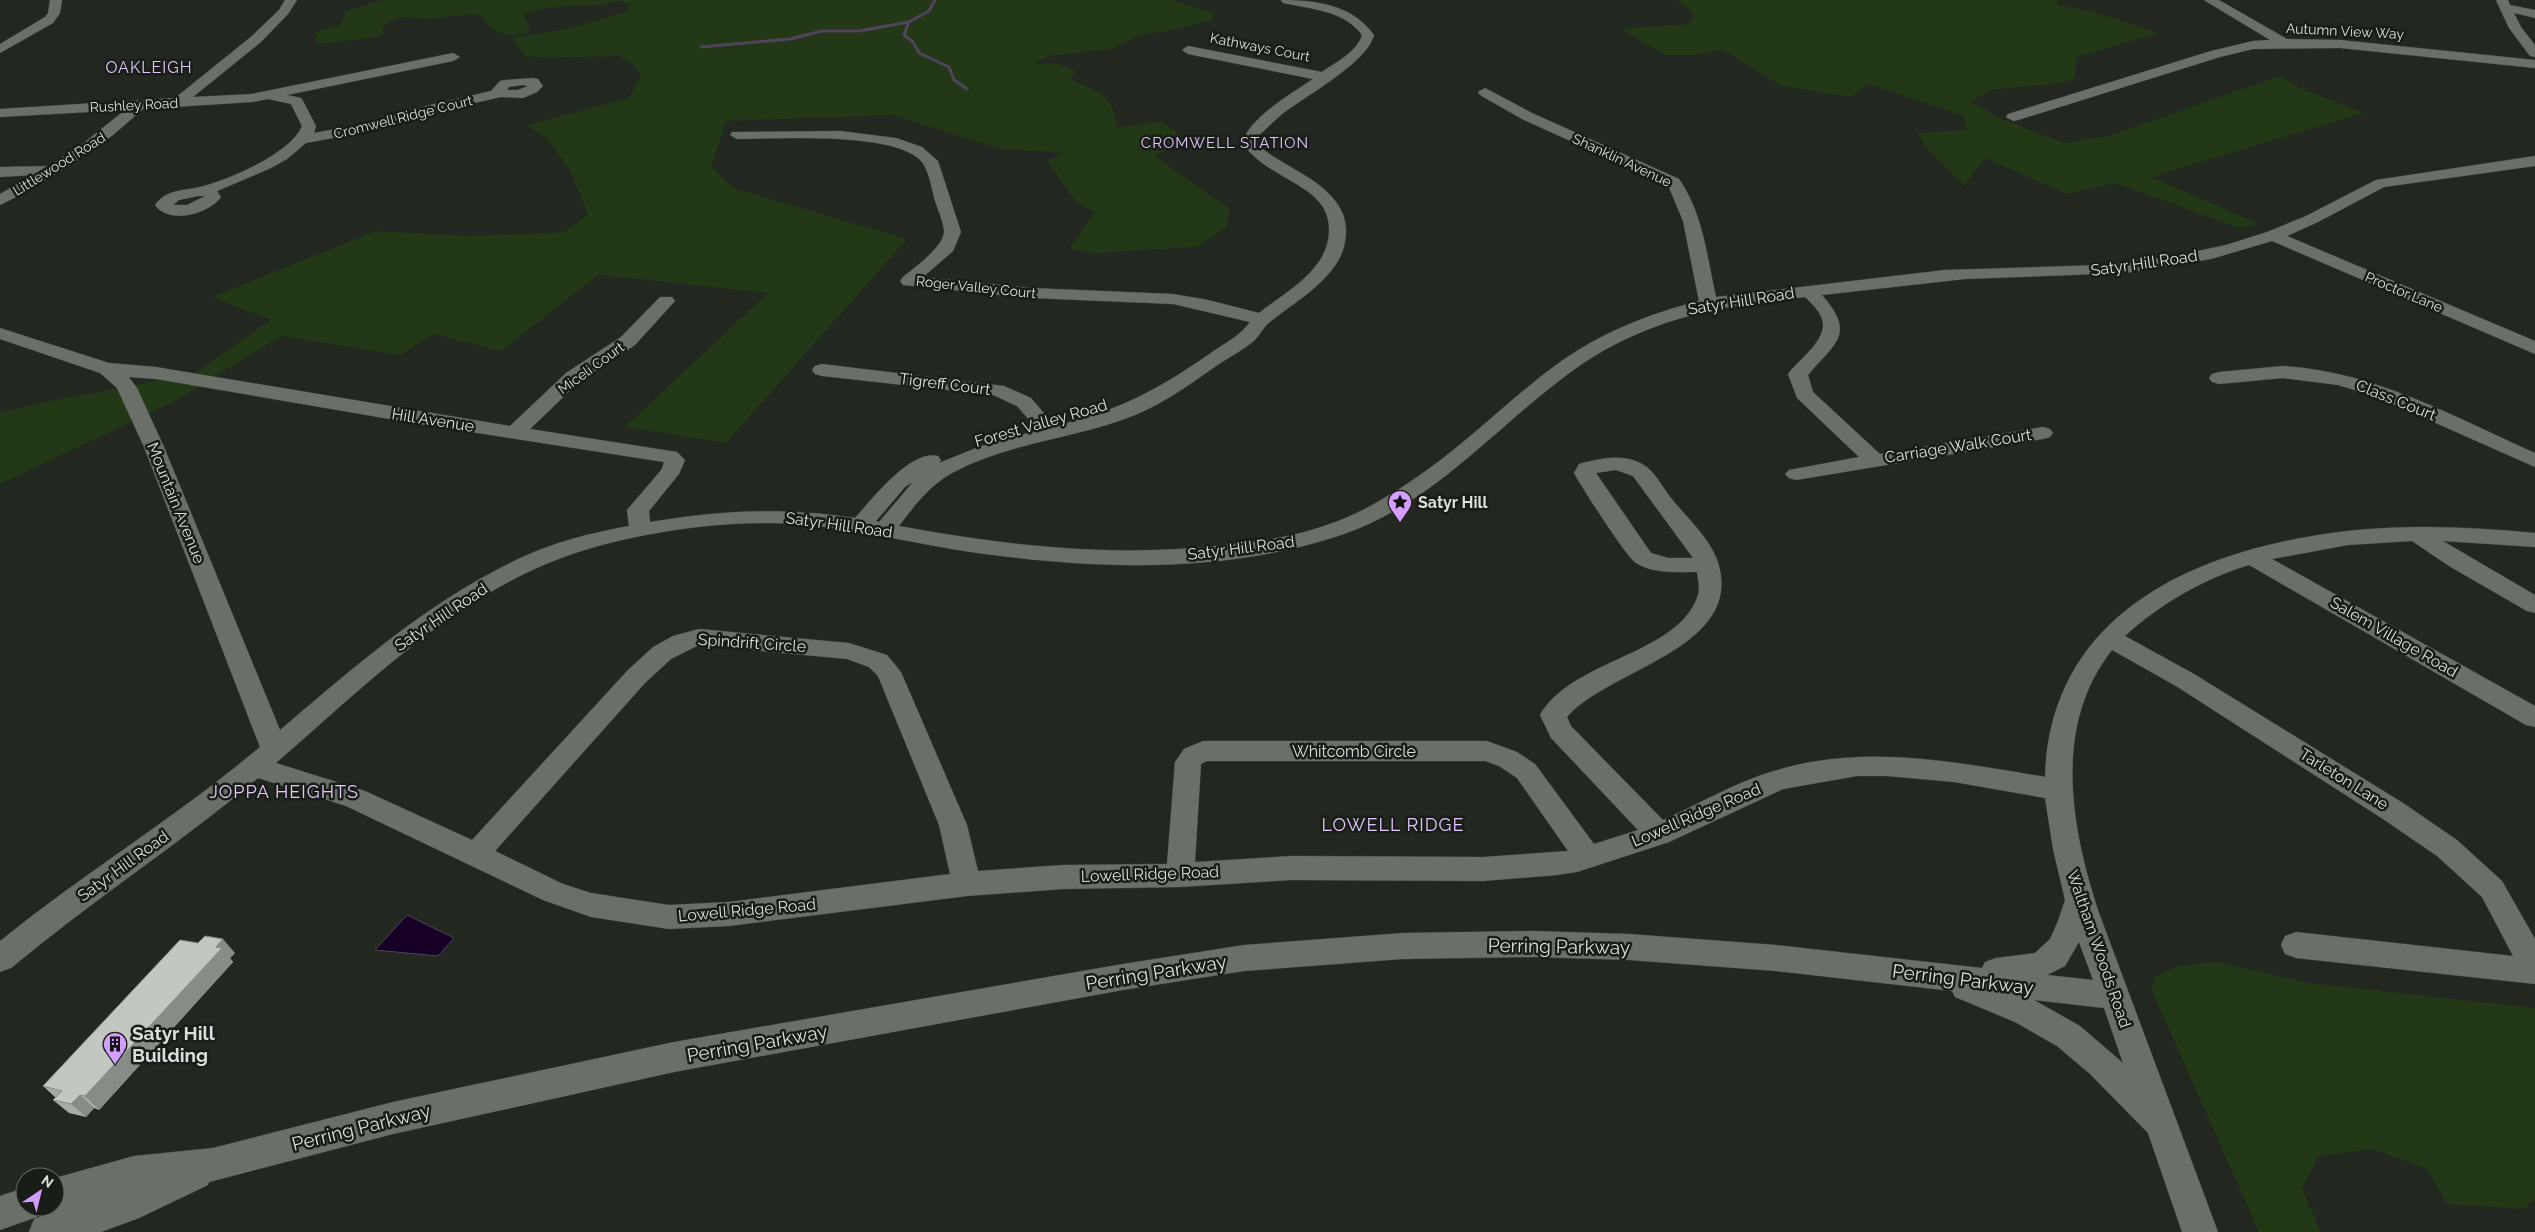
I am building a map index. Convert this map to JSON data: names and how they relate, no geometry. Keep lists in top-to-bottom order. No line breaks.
{"streets":{"street":["Autumn View Way","Kathways Court","Rushley Road","Cromwell Ridge Court","Shanklin Avenue","Littlewood Road","Satyr Hill Road","Roger Valley Court","Proctor Lane","Miceli Court","Tigreff Court","Class Court","Hill Avenue","Forest Valley Road","Carriage Walk Court","Mountain Avenue","Salem Village Road","Spindrift Circle","Whitcomb Circle","Tarleton Lane","Lowell Ridge Road","Perring Parkway","Waltham Woods Road"]},"crossings":[["Kathways Court","Forest Valley Road"],["Rushley Road","Cromwell Ridge Court"],["Rushley Road","Littlewood Road"],["Shanklin Avenue","Satyr Hill Road"],["Satyr Hill Road","Proctor Lane"],["Satyr Hill Road","Hill Avenue"],["Satyr Hill Road","Forest Valley Road"],["Satyr Hill Road","Carriage Walk Court"],["Satyr Hill Road","Mountain Avenue"],["Satyr Hill Road","Lowell Ridge Road"],["Roger Valley Court","Forest Valley Road"],["Miceli Court","Hill Avenue"],["Tigreff Court","Forest Valley Road"],["Hill Avenue","Mountain Avenue"],["Mountain Avenue","Lowell Ridge Road"],["Salem Village Road","Waltham Woods Road"],["Spindrift Circle","Lowell Ridge Road"],["Whitcomb Circle","Lowell Ridge Road"],["Tarleton Lane","Waltham Woods Road"],["Lowell Ridge Road","Waltham Woods Road"],["Perring Parkway","Waltham Woods Road"]],"districts":["OAKLEIGH","CROMWELL STATION","JOPPA HEIGHTS","LOWELL RIDGE"],"places":{"place":["Satyr Hill"],"building":["Satyr Hill Building"]},"north":"top right"}
